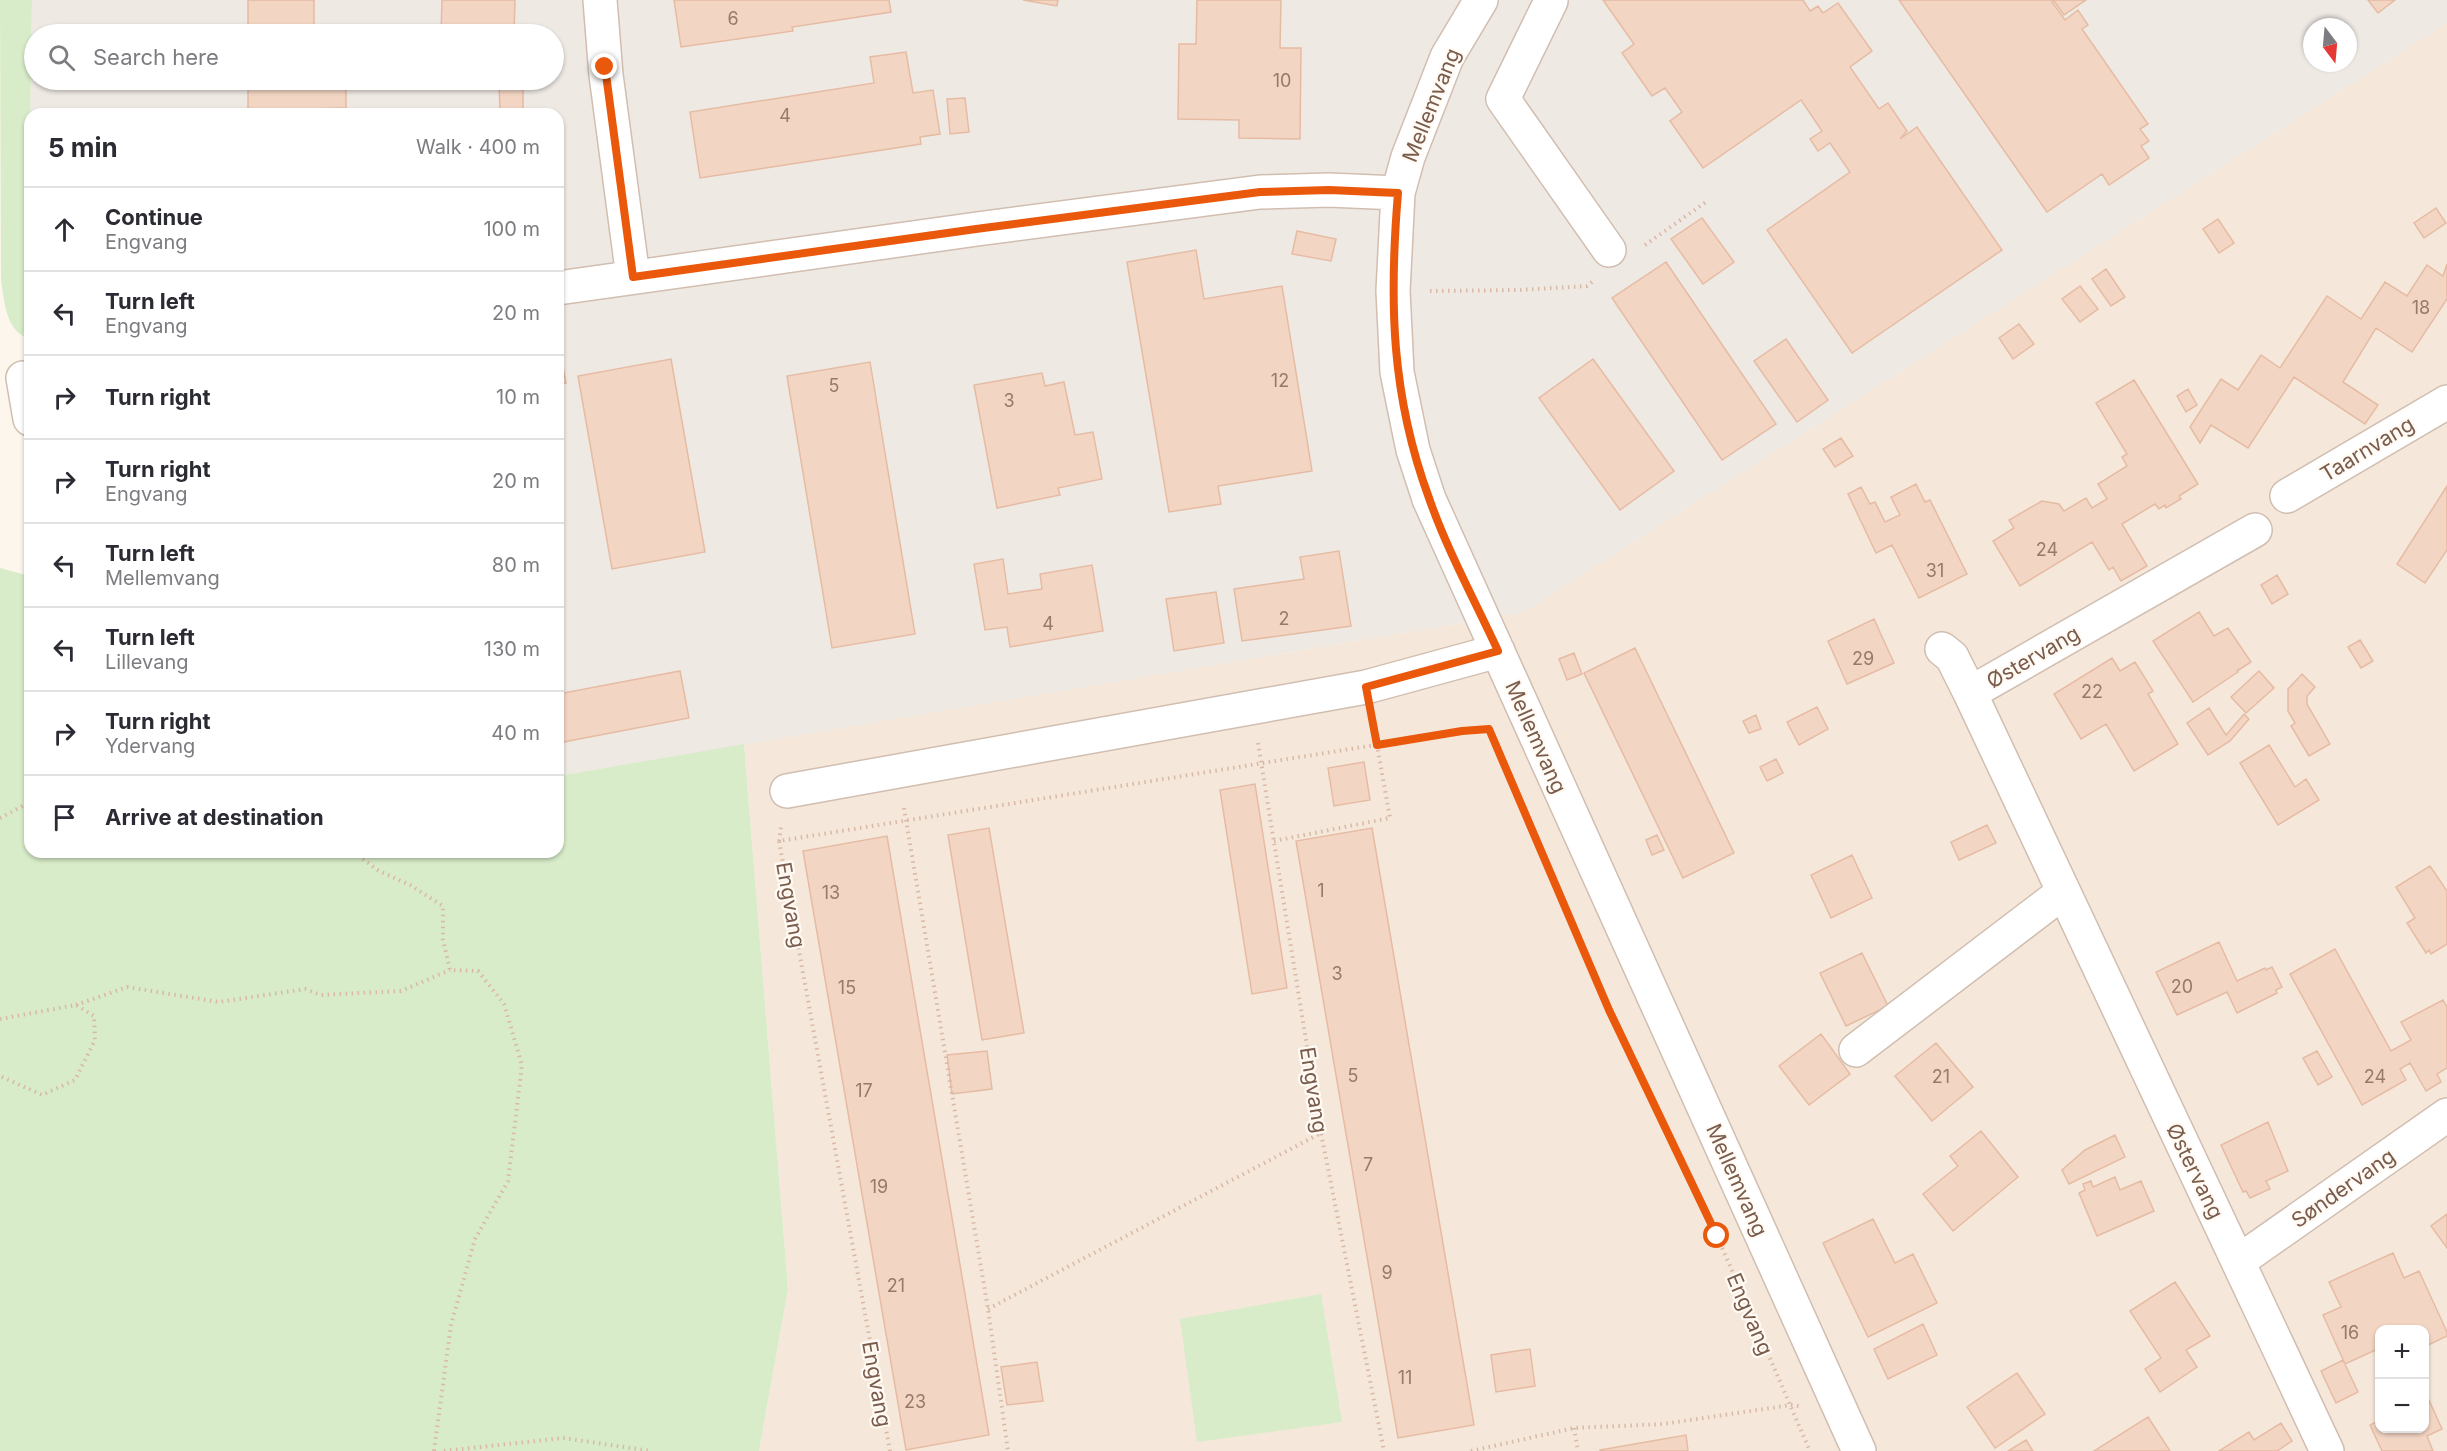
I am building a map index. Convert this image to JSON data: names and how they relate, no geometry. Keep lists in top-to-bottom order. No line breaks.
{"streets":{"street":["Mellemvang","Taarnvang","Østervang","Søndervang"],"path":["Engvang"]},"crossings":[["Østervang","Søndervang"]],"house_numbers":["6","10","4","18","12","5","3","24","31","2","4","29","22","1","13","3","20","15","5","21","24","17","7","19","9","21","16","11","23"],"north":"bottom","page":{"search":"Search here","heading":["5 min","Walk · 400 m"],"list":[["Continue","Engvang","100 m"],["Turn left","Engvang","20 m"],["Turn right","10 m"],["Turn right","Engvang","20 m"],["Turn left","Mellemvang","80 m"],["Turn left","Lillevang","130 m"],["Turn right","Ydervang","40 m"],"Arrive at destination"],"map_buttons":["+","−"]}}
